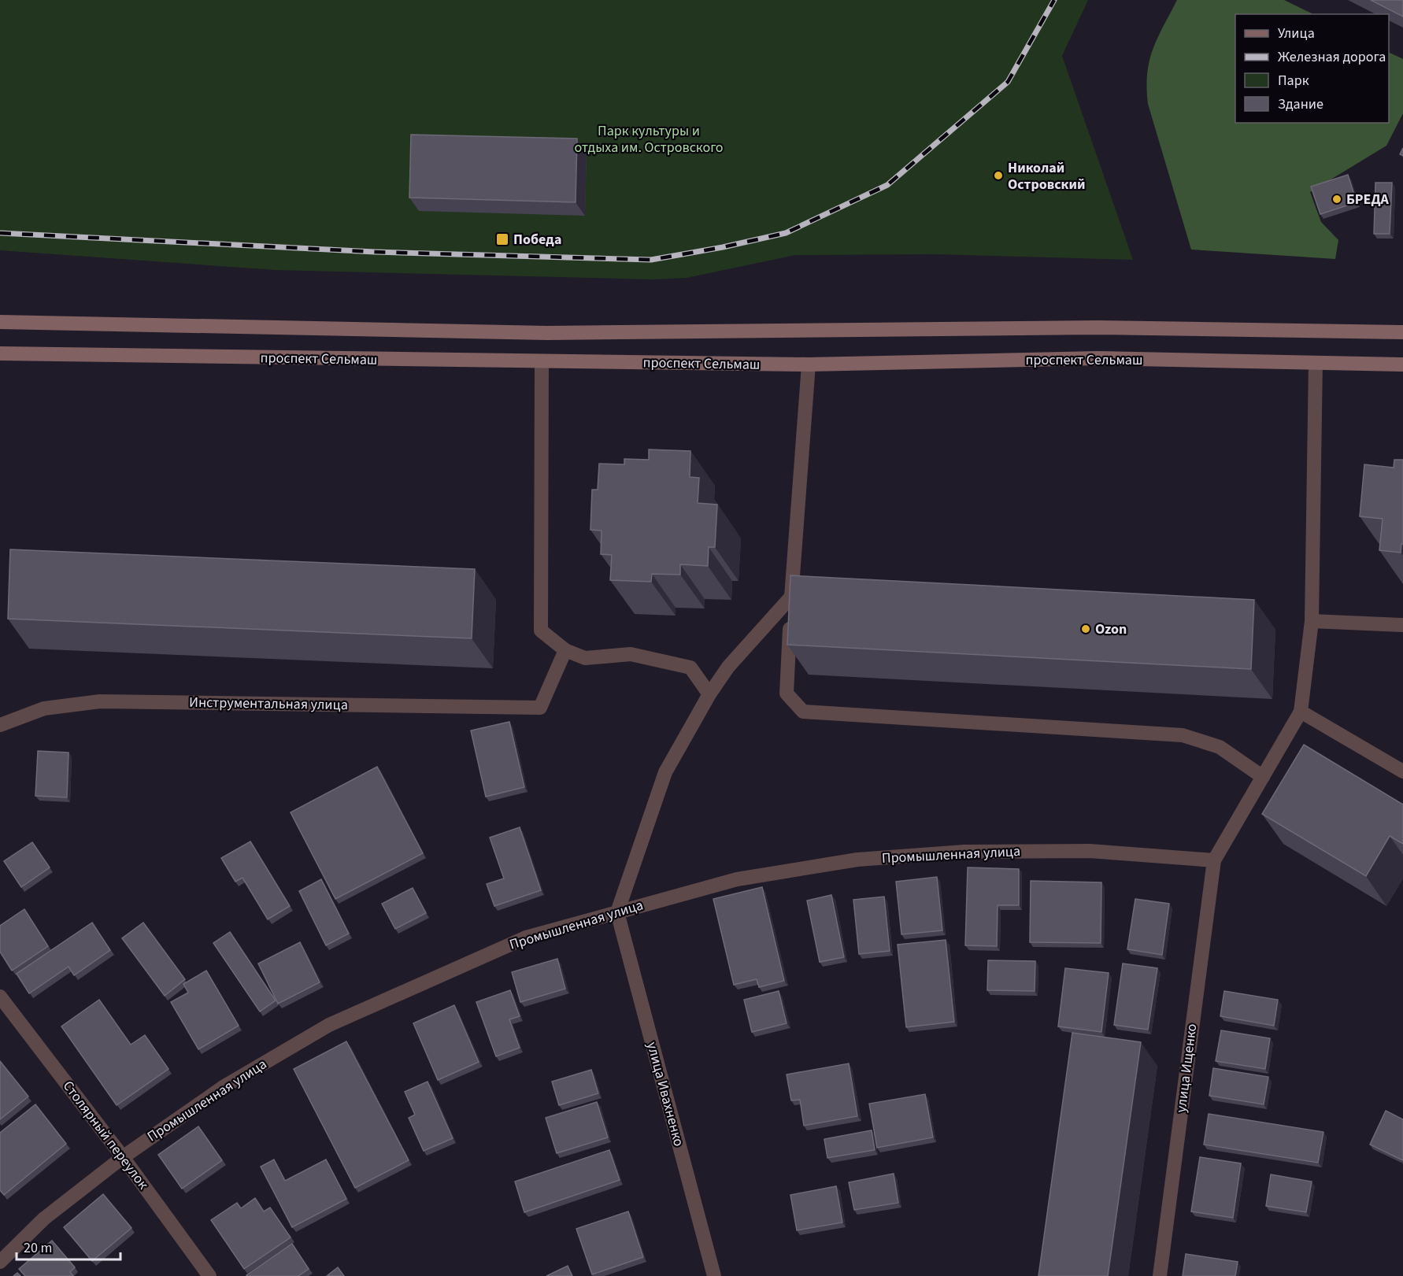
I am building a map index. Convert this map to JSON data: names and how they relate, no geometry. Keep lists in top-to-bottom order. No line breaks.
{"streets":{"main road":["проспект Сельмаш"],"street":["Инструментальная улица","Промышленная улица","улица Ищенко","улица Ивахненко","Столярный переулок"]},"crossings":[["Промышленная улица","улица Ищенко"],["Промышленная улица","улица Ивахненко"],["Промышленная улица","Столярный переулок"]],"parks":["Парк культуры и отдыха им. Островского"],"places":{"other":["Николай Островский","БРЕДА","Ozon"],"transit":["Победа"]},"legend":["Улица","Железная дорога","Парк","Здание"],"scale_bar":"20 m"}
